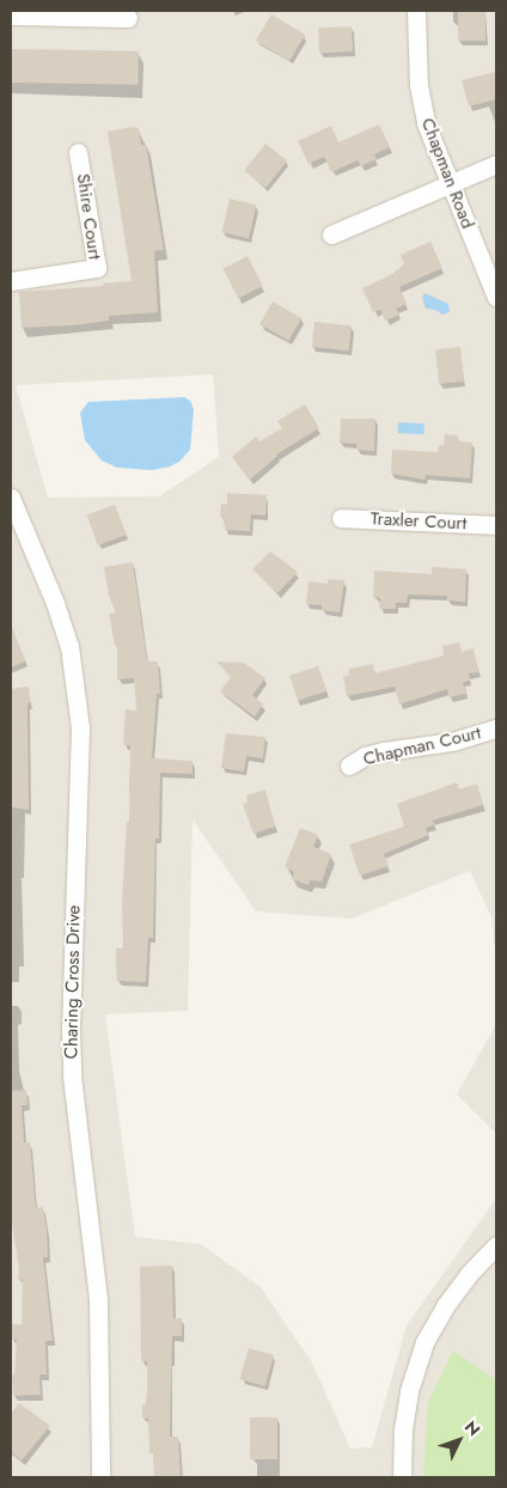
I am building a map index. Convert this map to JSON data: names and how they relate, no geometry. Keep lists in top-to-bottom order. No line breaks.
{"streets":{"street":["Chapman Road","Shire Court","Traxler Court","Chapman Court","Charing Cross Drive"]},"north":"top right"}
